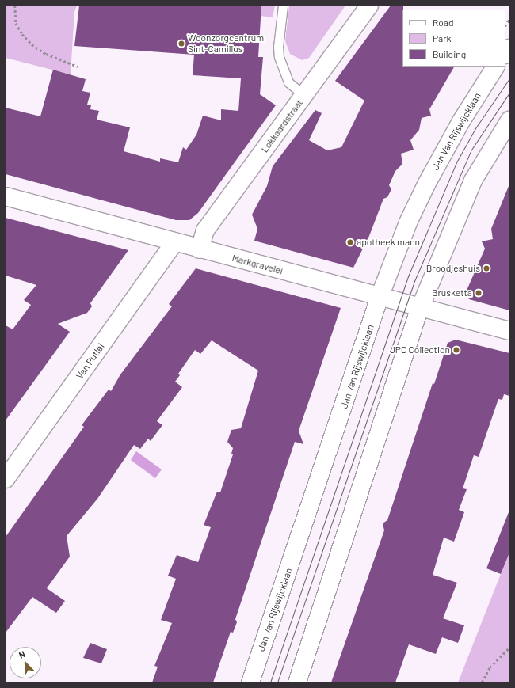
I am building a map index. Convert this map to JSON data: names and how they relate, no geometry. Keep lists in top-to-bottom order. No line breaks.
{"streets":{"main road":["Lokkaardstraat","Jan Van Rijswijcklaan","Markgravelei","Van Putlei"]},"crossings":[["Lokkaardstraat","Markgravelei"],["Jan Van Rijswijcklaan","Markgravelei"],["Markgravelei","Van Putlei"]],"places":["Woonzorgcentrum Sint-Camillus","apotheek mann","Broodjeshuis","Brusketta","JPC Collection"],"legend":["Road","Park","Building"],"north":"top left"}
